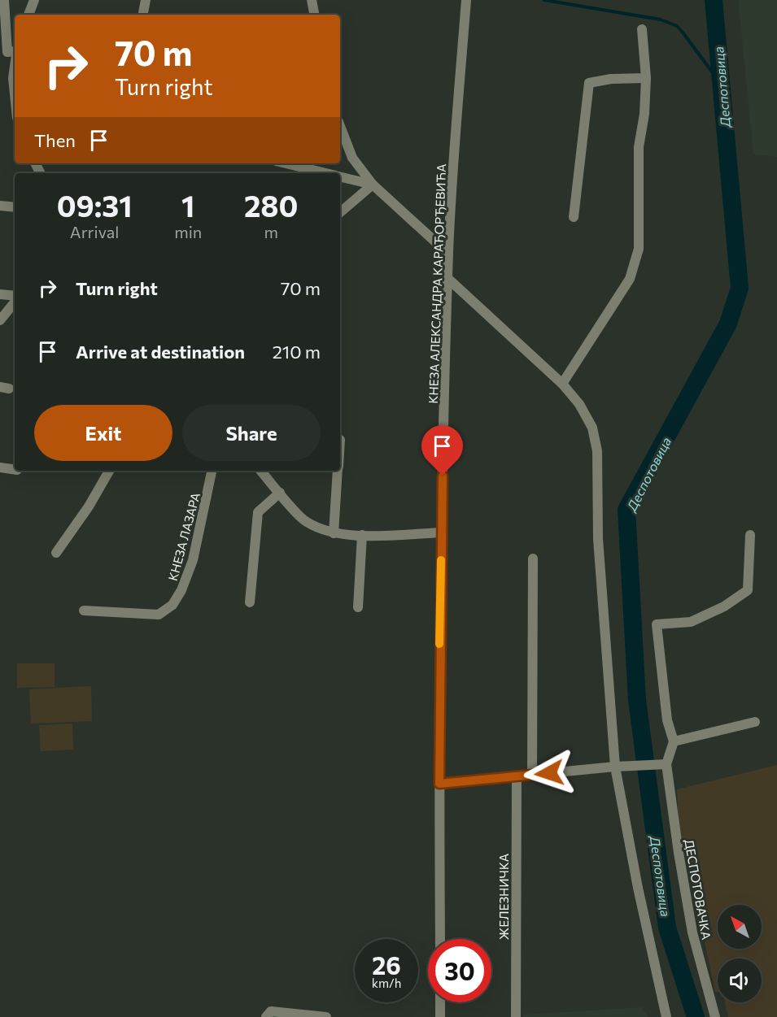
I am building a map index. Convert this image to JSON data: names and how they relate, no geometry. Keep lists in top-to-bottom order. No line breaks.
{"streets":{"street":["КНЕЗА АЛЕКСАНДРА КАРАЂОРЂЕВИЋА","КНЕЗА ЛАЗАРА","ДЕСПОТОВАЧКА","ЖЕЛЕЗНИЧКА"]},"water":["Деспотовица"],"north":"top left","page":{"turn":["70 m","Turn right"],"then":"Then","eta":["09:31","Arrival","1","min","280","m"],"list":[{"name":"Turn right","value":"70 m"},{"name":"Arrive at destination","value":"210 m"}],"buttons":["Exit","Share"],"speed":"26 km/h","limit":"30"}}
